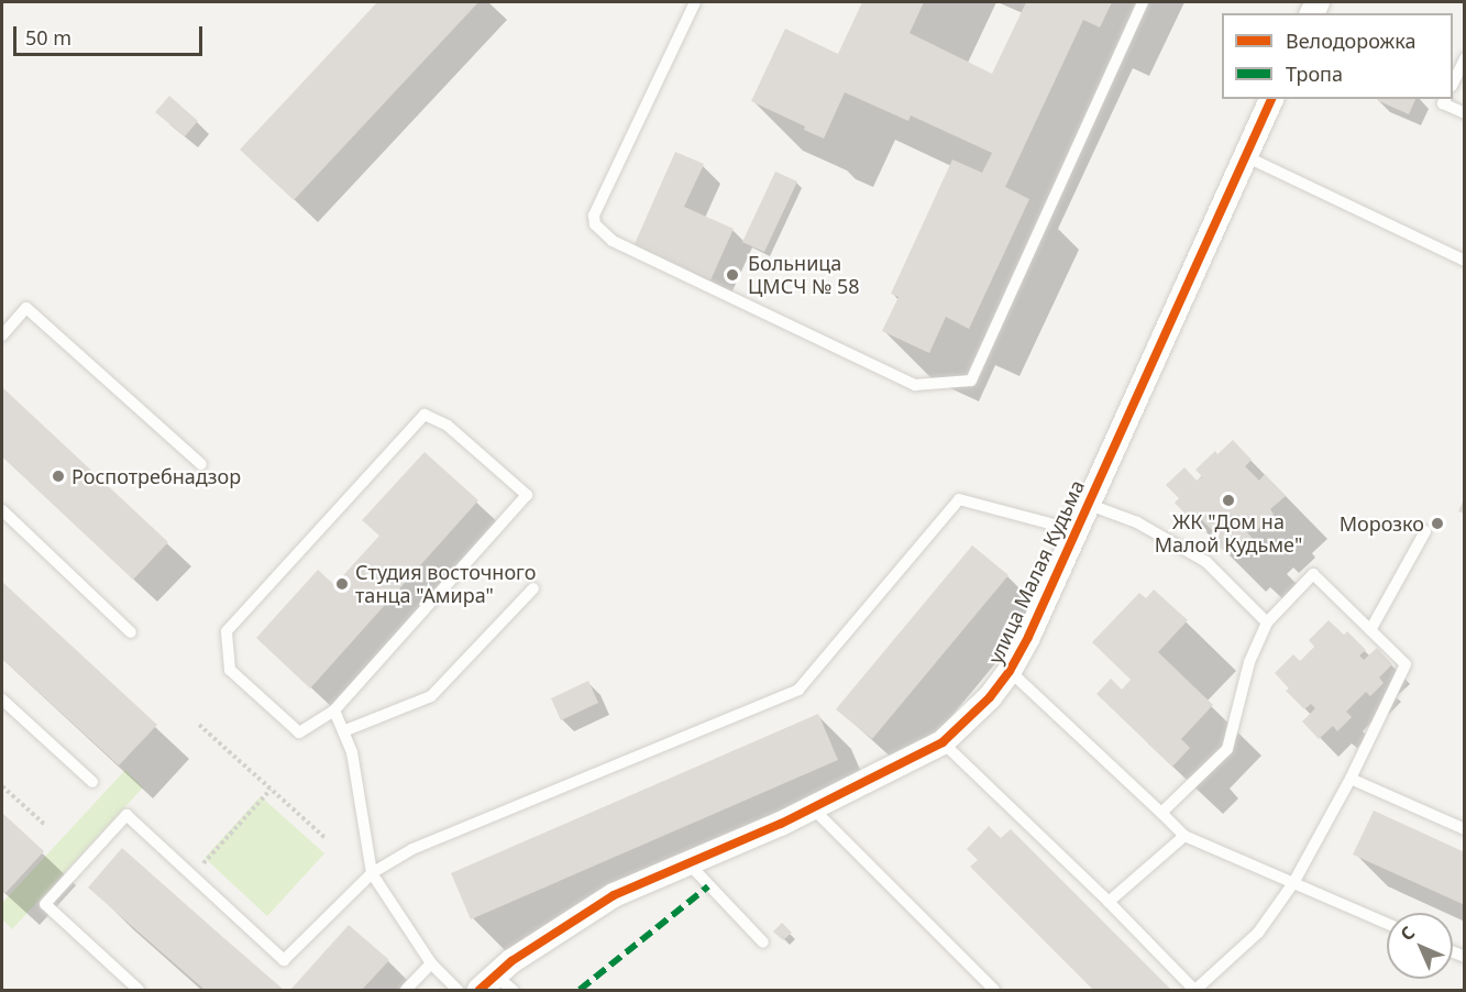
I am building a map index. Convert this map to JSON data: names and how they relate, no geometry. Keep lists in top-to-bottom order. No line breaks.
{"streets":{"street":["улица Малая Кудьма"]},"places":["Больница ЦМСЧ № 58","Роспотребнадзор","ЖК \"Дом на Малой Кудьме\"","Морозко","Студия восточного танца \"Амира\""],"legend":["Велодорожка","Тропа"],"scale_bar":"50 m","north":"top left"}
